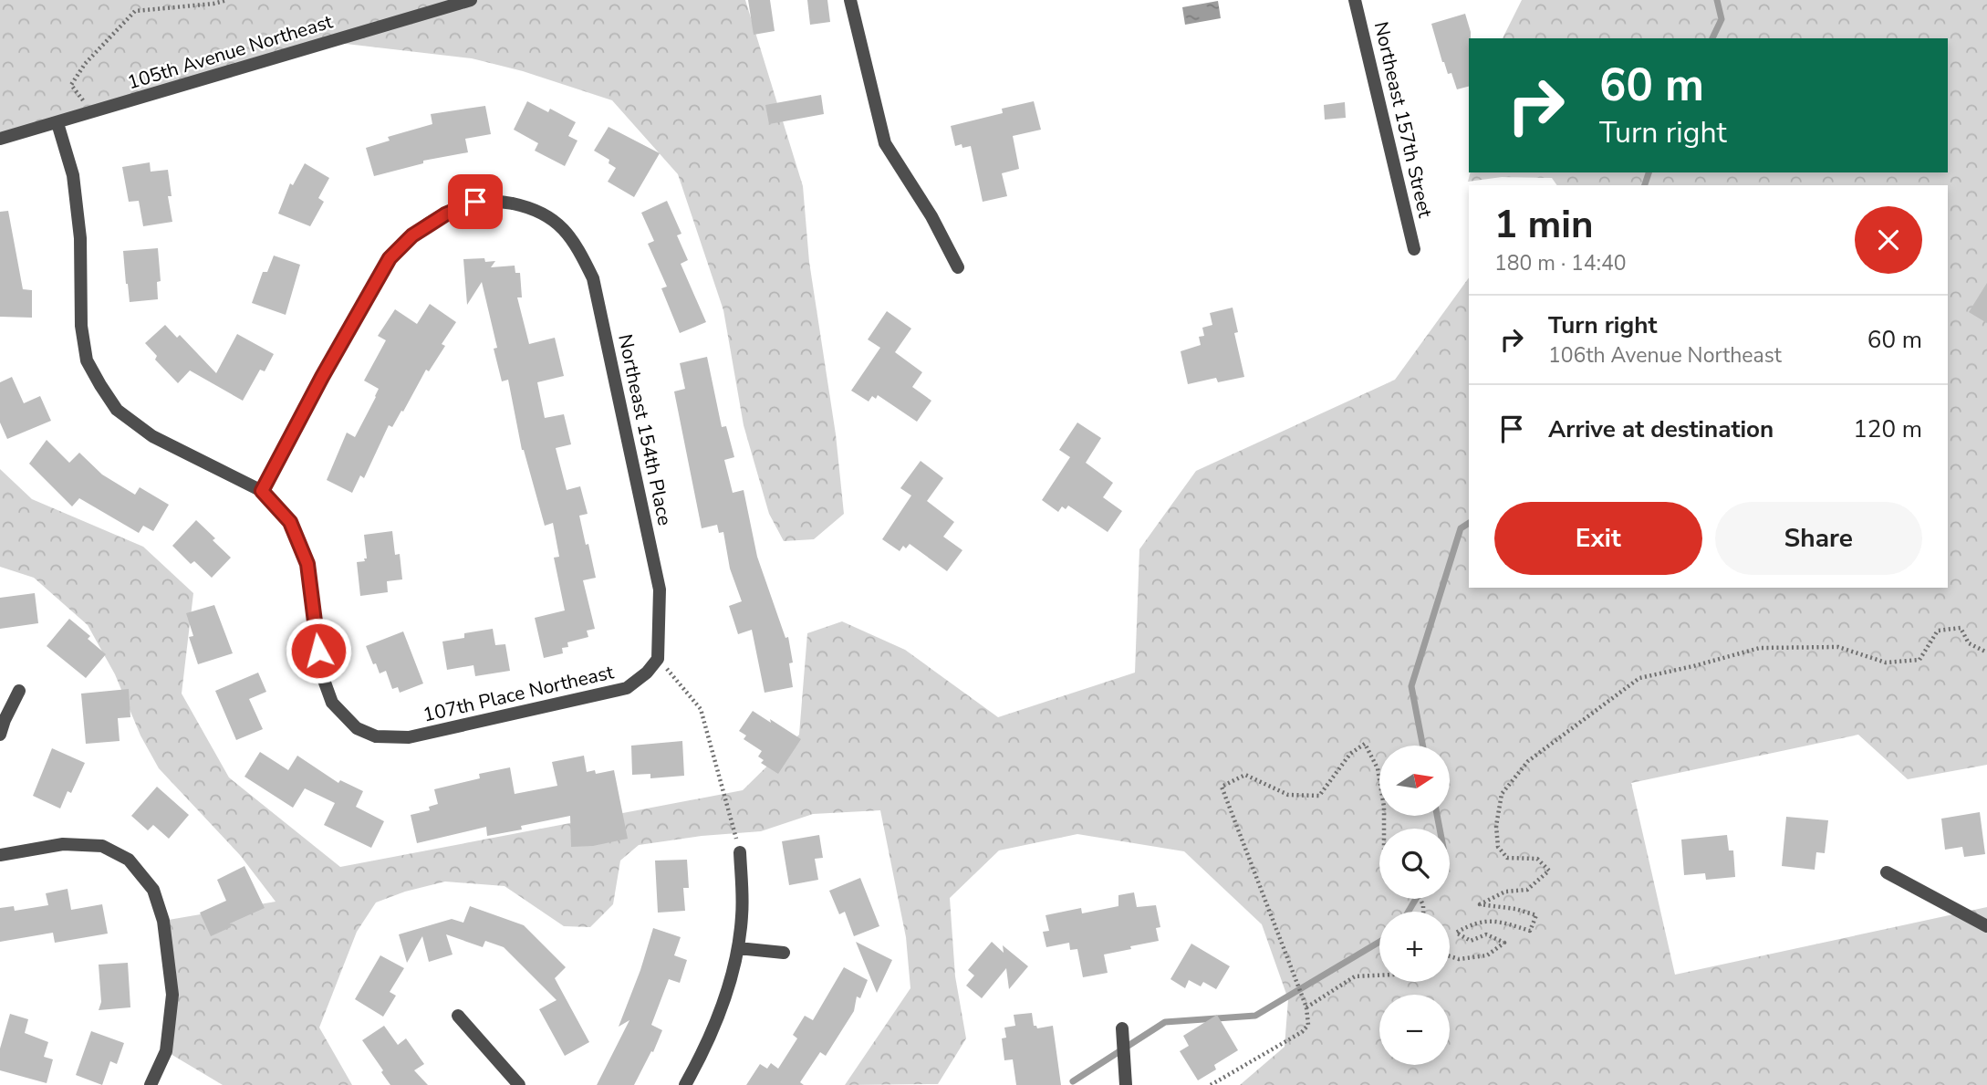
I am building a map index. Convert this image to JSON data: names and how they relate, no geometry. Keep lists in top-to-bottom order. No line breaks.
{"streets":{"street":["105th Avenue Northeast","Northeast 157th Street","Northeast 154th Place","107th Place Northeast"]},"crossings":[["Northeast 154th Place","107th Place Northeast"]],"north":"right","page":{"turn":["60 m","Turn right"],"heading":["1 min","180 m · 14:40"],"list":[{"name":"Turn right","note":"106th Avenue Northeast","value":"60 m"},{"name":"Arrive at destination","value":"120 m"}],"buttons":["Exit","Share"],"map_buttons":["+","−"]}}
